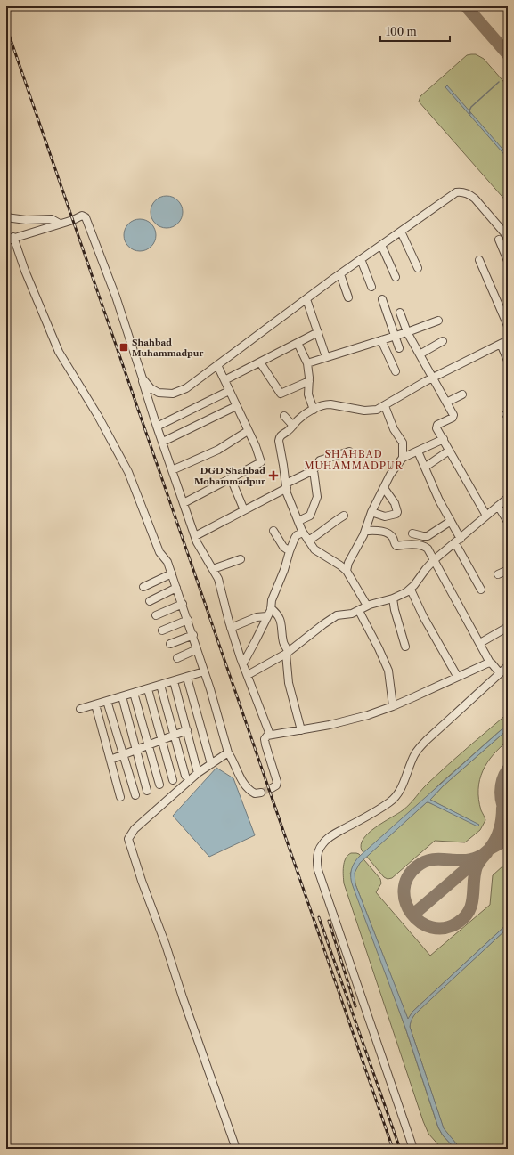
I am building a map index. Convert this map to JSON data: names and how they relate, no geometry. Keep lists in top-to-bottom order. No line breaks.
{"districts":["SHAHBAD MUHAMMADPUR"],"places":{"transit":["Shahbad Muhammadpur"],"health":["DGD Shahbad Mohammadpur"]},"scale_bar":"100 m"}
